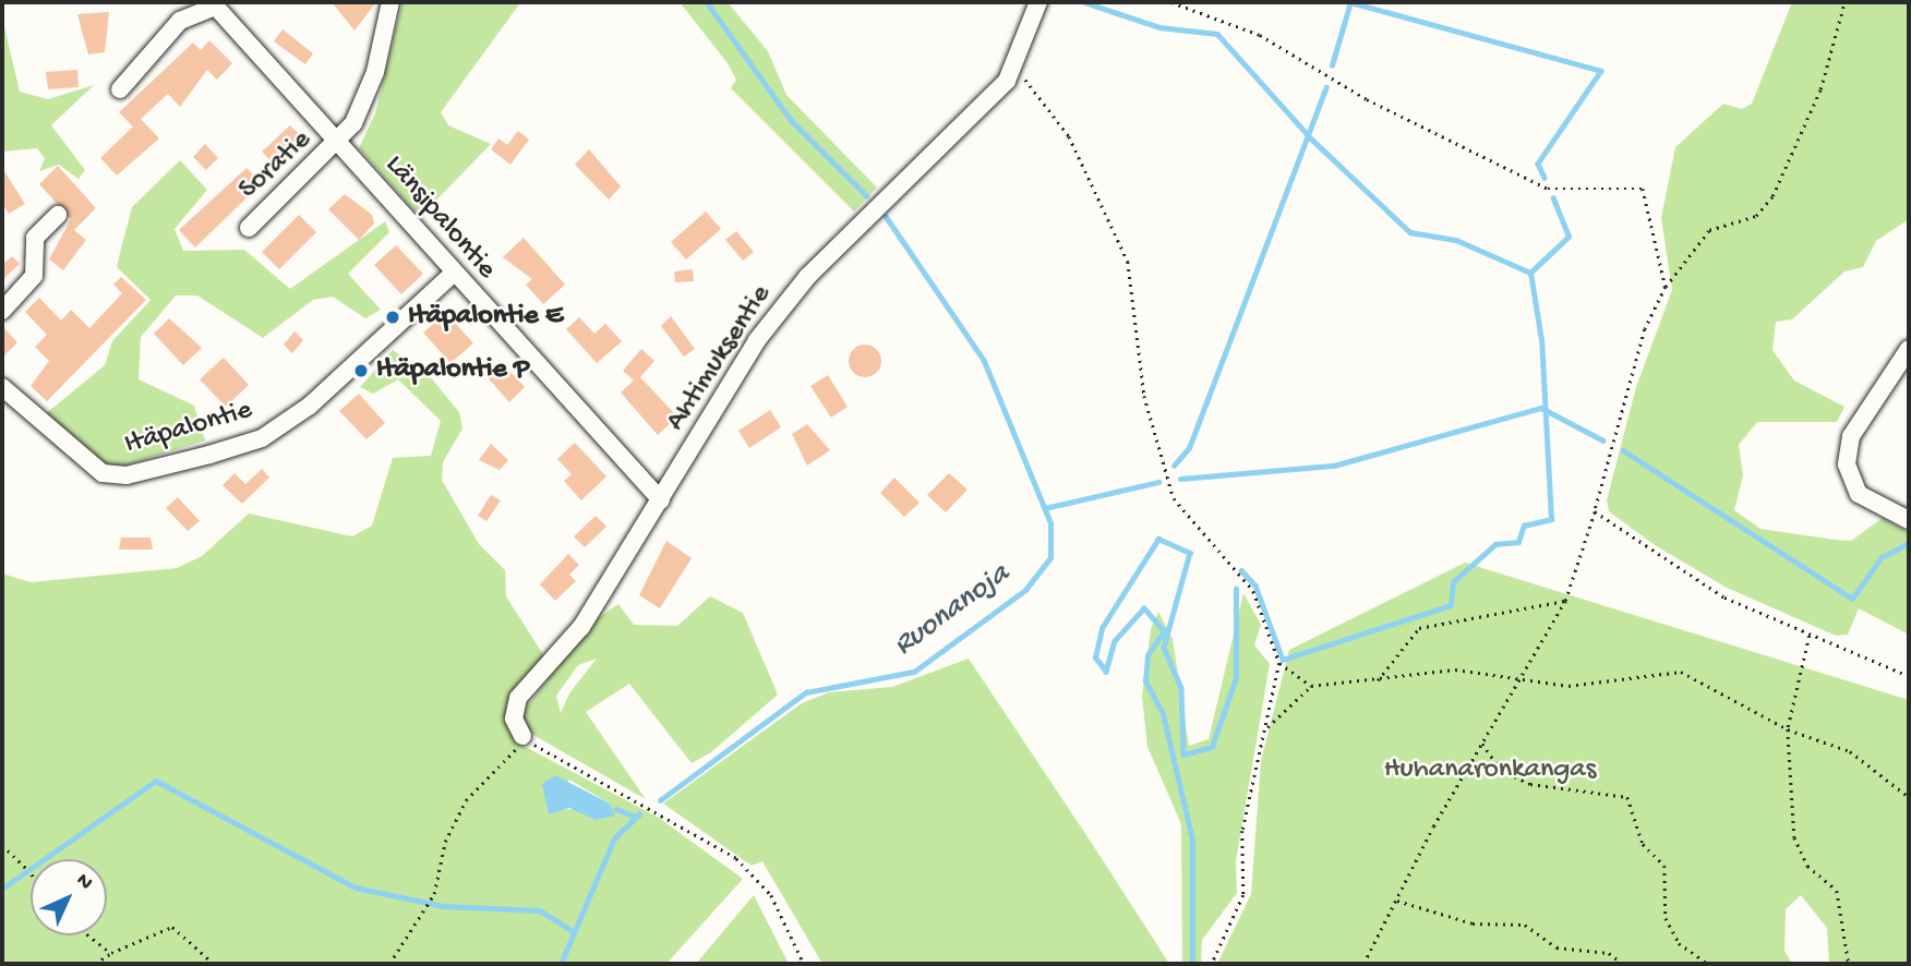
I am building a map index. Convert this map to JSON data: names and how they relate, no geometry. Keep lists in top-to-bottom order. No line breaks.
{"streets":{"street":["Soratie","Länsipalontie","Ahtimuksentie","Itäpalontie"]},"crossings":[["Soratie","Länsipalontie"],["Länsipalontie","Ahtimuksentie"],["Länsipalontie","Itäpalontie"]],"water":["Ruonanoja"],"parks":["Huhanaronkangas"],"places":["Itäpalontie E","Itäpalontie P"],"north":"top right"}
